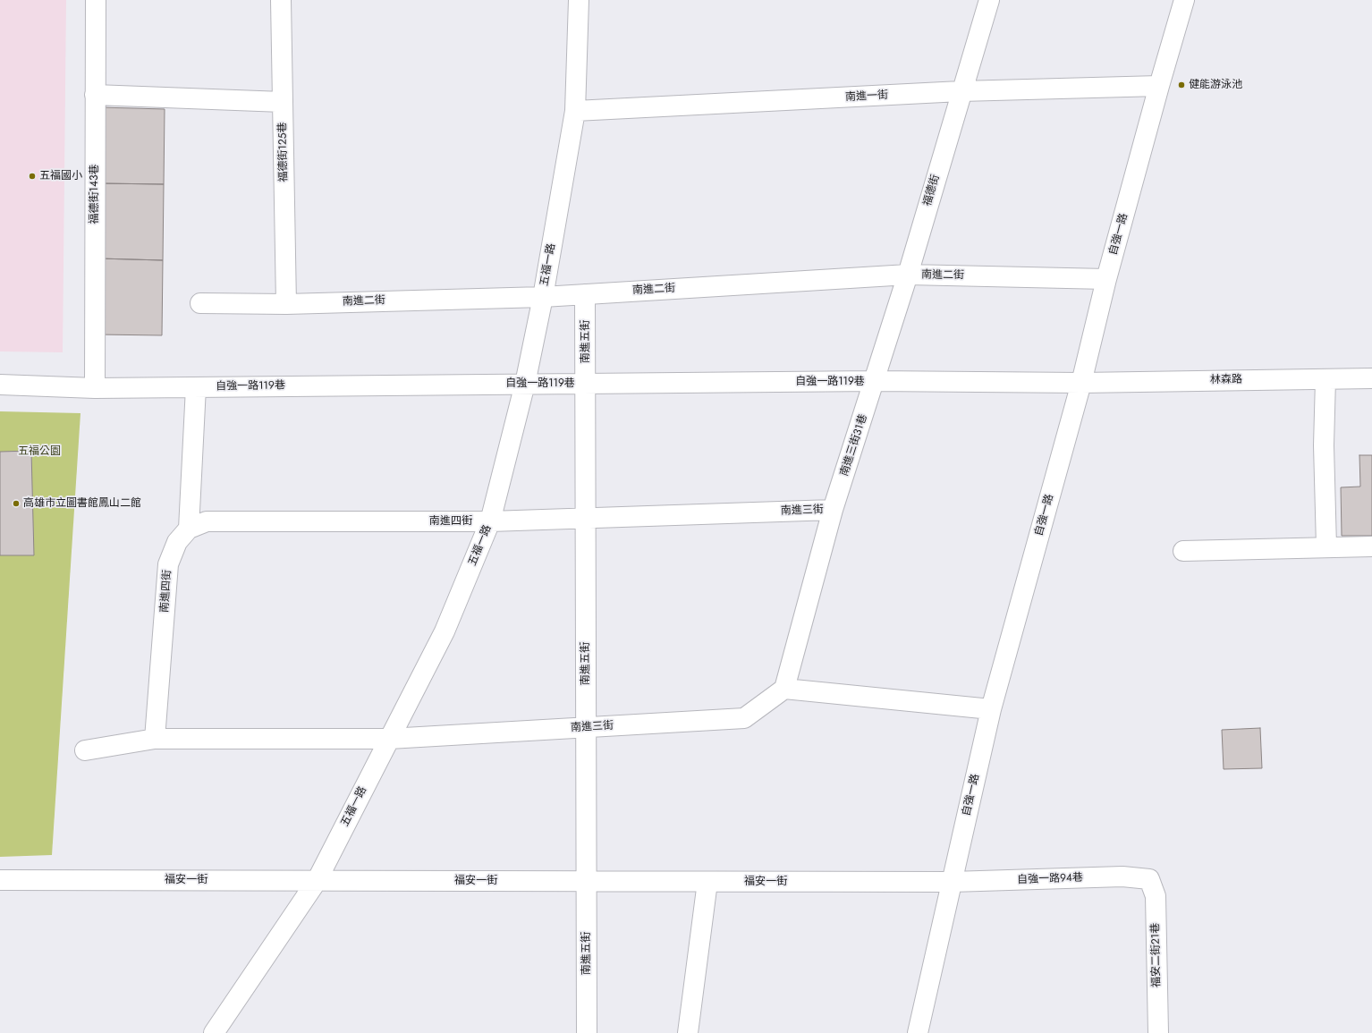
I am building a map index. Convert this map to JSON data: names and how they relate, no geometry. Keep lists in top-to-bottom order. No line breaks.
{"streets":{"street":["南進一街","福德街125巷","福德街","福德街143巷","自強一路","五福一路","南進二街","南進五街","林森路","自強一路119巷","南進三街31巷","南進三街","南進四街","自強一路94巷","福安一街","福安二街21巷"]},"crossings":[["南進一街","福德街"],["南進一街","自強一路"],["南進一街","五福一路"],["福德街125巷","南進二街"],["福德街","南進二街"],["福德街","自強一路119巷"],["福德街","南進三街31巷"],["福德街143巷","自強一路119巷"],["自強一路","南進二街"],["自強一路","林森路"],["自強一路","自強一路119巷"],["自強一路","自強一路94巷"],["自強一路","福安一街"],["五福一路","南進二街"],["五福一路","自強一路119巷"],["五福一路","南進三街"],["五福一路","南進四街"],["五福一路","福安一街"],["南進二街","南進五街"],["南進五街","自強一路119巷"],["南進五街","南進三街"],["南進五街","南進四街"],["南進五街","福安一街"],["林森路","自強一路119巷"],["自強一路119巷","南進三街31巷"],["南進三街31巷","南進三街"],["南進三街","南進四街"],["自強一路94巷","福安一街"],["自強一路94巷","福安二街21巷"]],"parks":["五福公園"],"places":["健能游泳池","五福國小","高雄市立圖書館鳳山二館"]}
